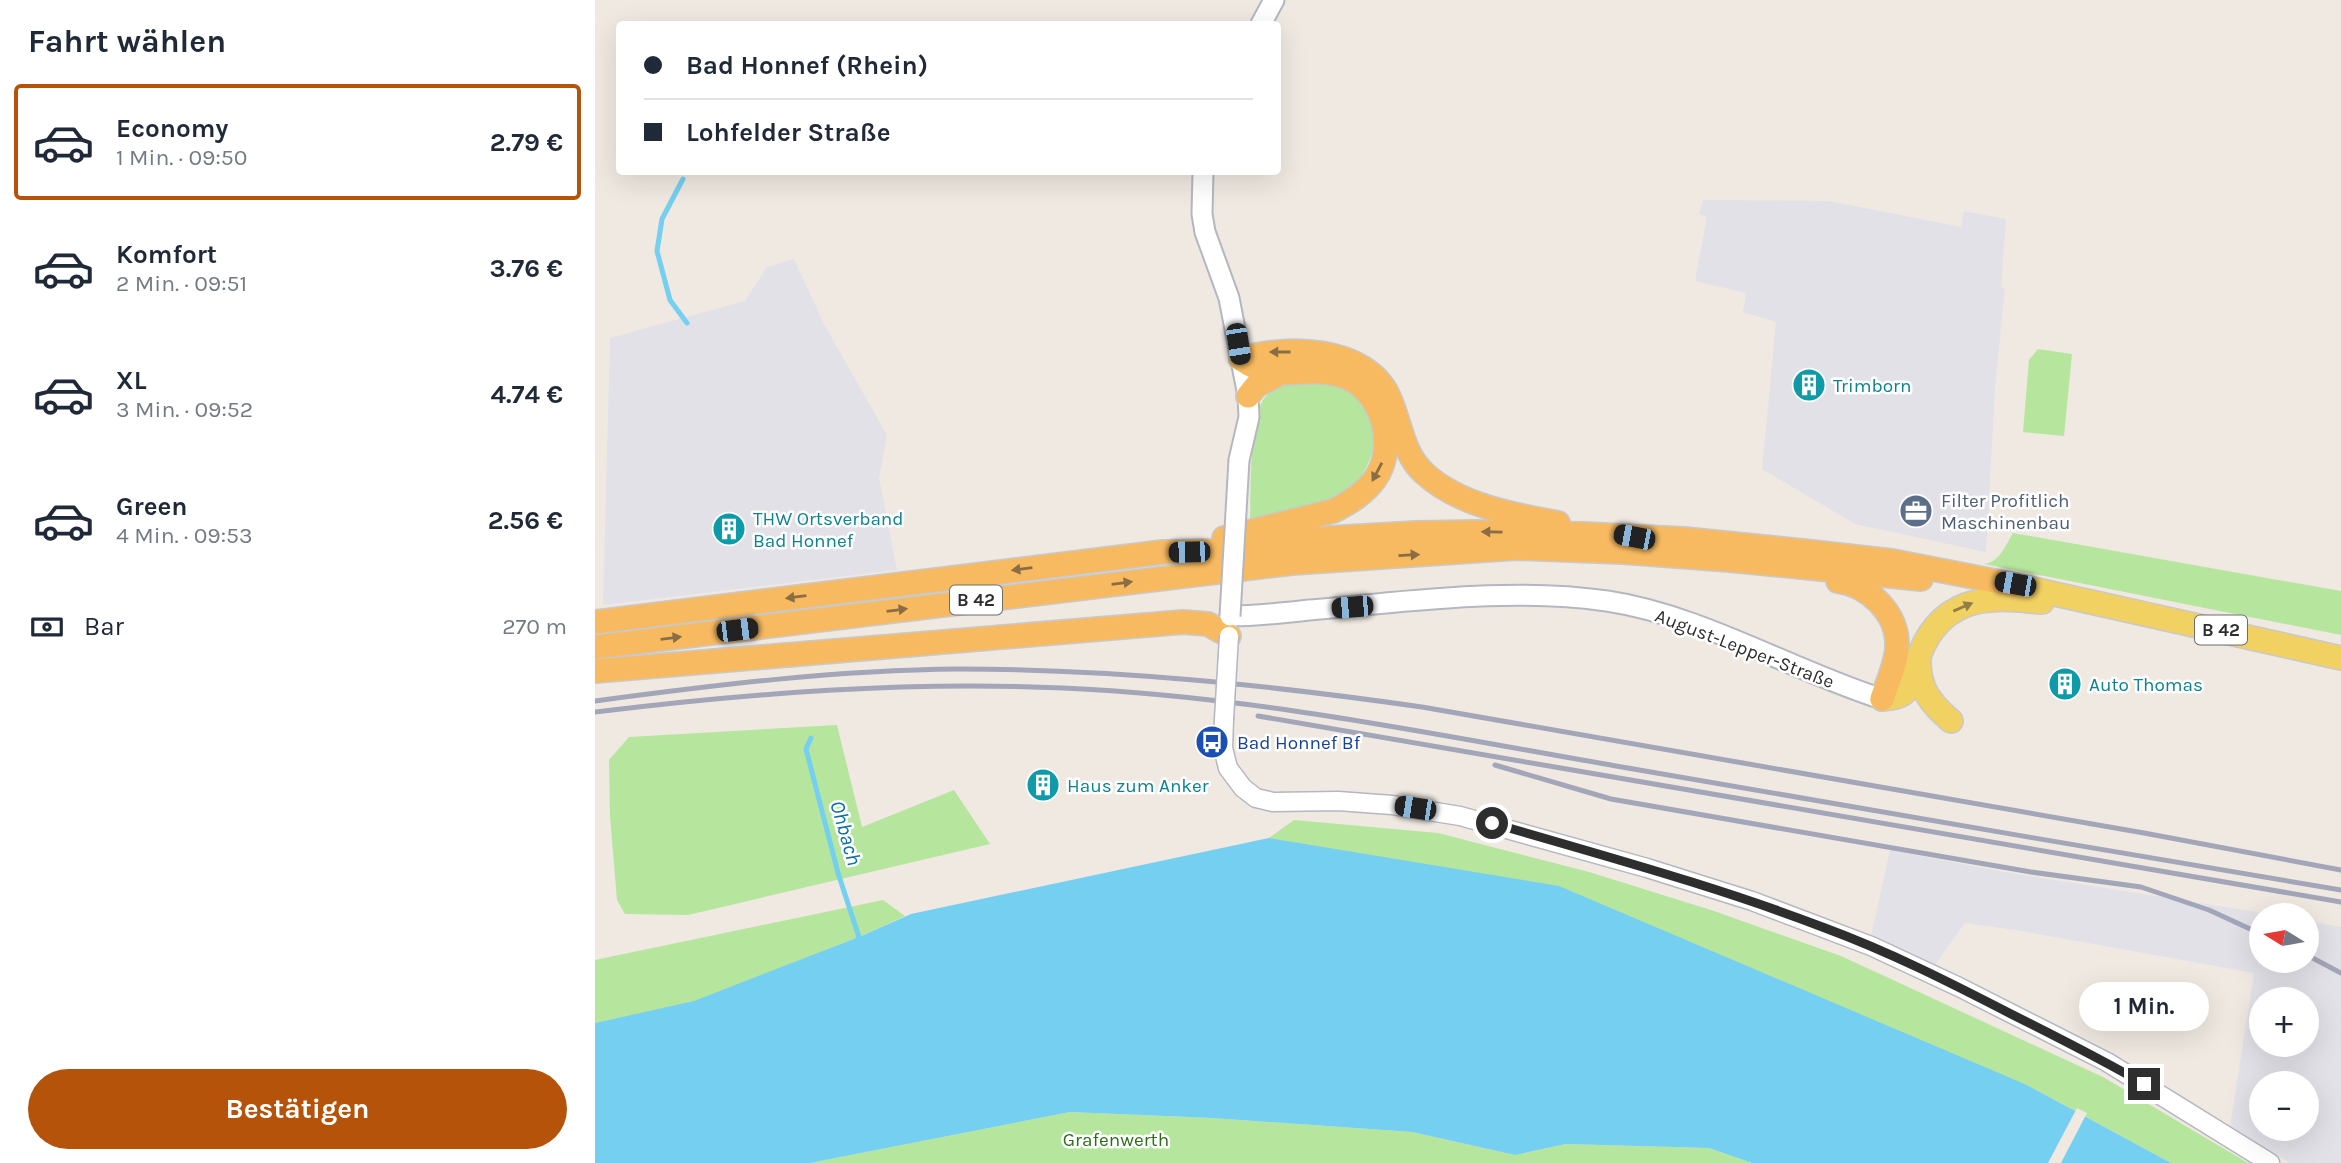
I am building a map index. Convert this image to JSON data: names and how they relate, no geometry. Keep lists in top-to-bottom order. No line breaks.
{"streets":{"highway":["B 42"],"main road":["August-Lepper-Straße"]},"water":["Ohbach"],"parks":["Grafenwerth"],"places":{"building":["Trimborn","THW Ortsverband Bad Honnef","Auto Thomas","Haus zum Anker"],"office":["Filter Profitlich Maschinenbau"],"bus stop":["Bad Honnef Bf"]},"north":"left","page":{"heading":"Fahrt wählen","banner":["Bad Honnef (Rhein)","Lohfelder Straße"],"list":[{"name":"Economy","note":"1 Min. · 09:50","value":"2.79 €"},{"name":"Komfort","note":"2 Min. · 09:51","value":"3.76 €"},{"name":"XL","note":"3 Min. · 09:52","value":"4.74 €"},{"name":"Green","note":"4 Min. · 09:53","value":"2.56 €"}],"pay":["Bar","270 m"],"map_buttons":["+","−"],"bubble":"1 Min.","buttons":"Bestätigen"}}
